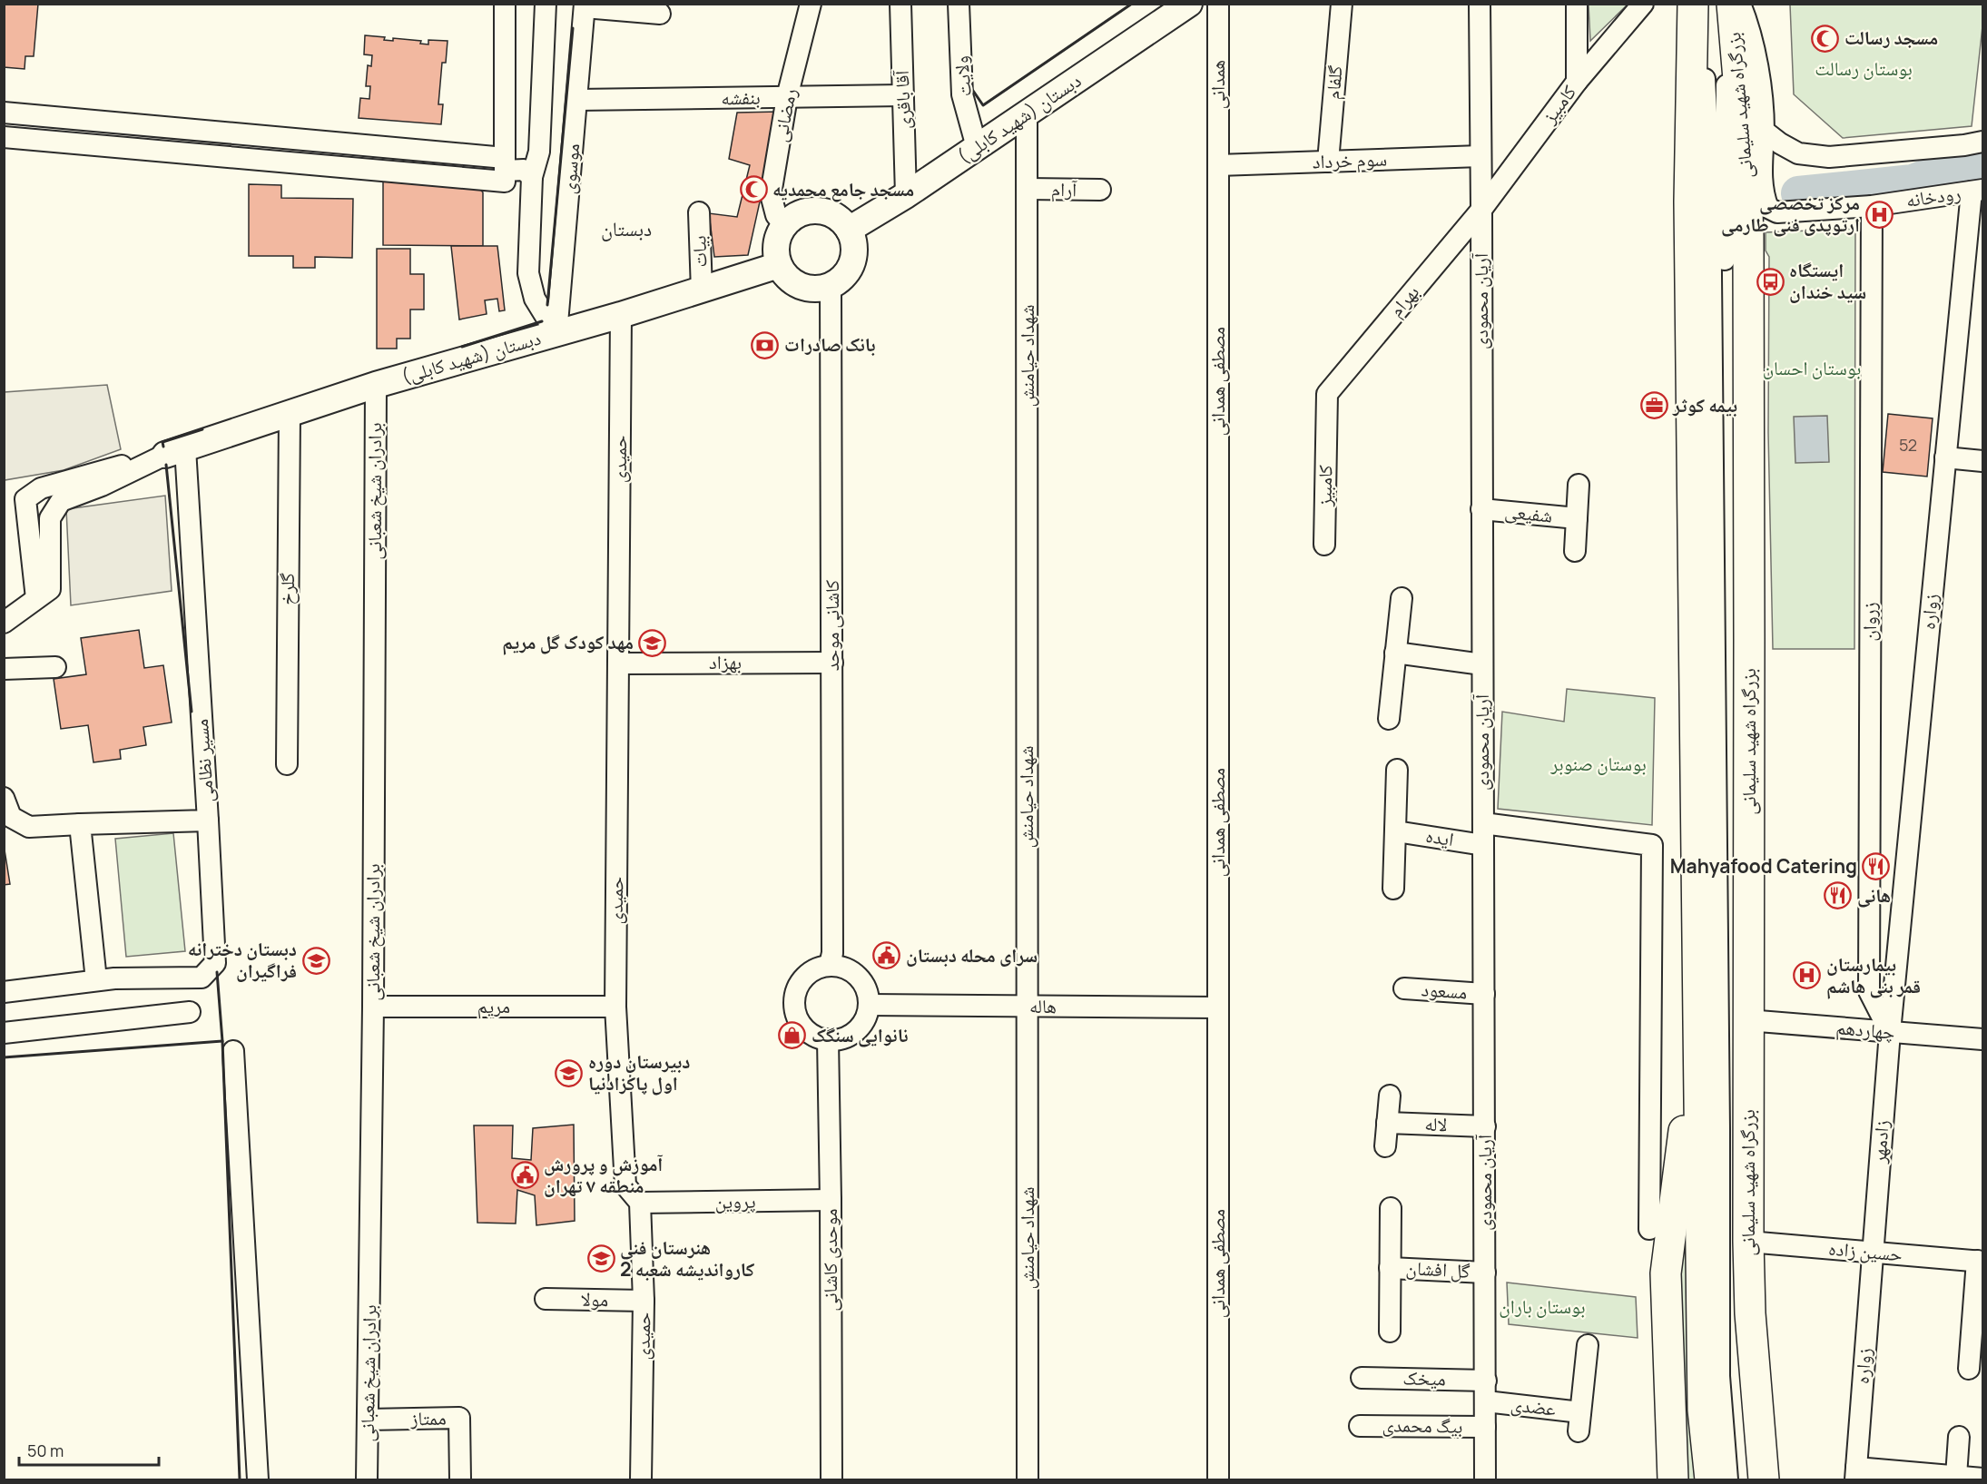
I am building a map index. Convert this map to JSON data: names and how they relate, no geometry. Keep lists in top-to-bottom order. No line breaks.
{"streets":{"highway":["بزرگراه شهید سلیمانی"],"main road":["دبستان (شهید کابلی)"],"street":["ولایت","گلفام","همدانی","بنفشه","آقا باقری","کامبیز","رمضانی","سوم خرداد","موسوی","آرام","رودخانه","بیات","بهرام","آریان محمودی","شهداد حیامنش","مصطفی همدانی","حمیدی","برادران شیخ شعبانی","شفیعی","گلرخ","زواره","زروان","کاشانی موحد","بهزاد","مسیر نظامی","ایده","مسعود","مریم","هاله","چهاردهم","لاله","زادمهر","پروین","حسین زاده","موحدی کاشانی","گل افشان","مولا","میخک","عضدی","ممتاز","بیگ محمدی"]},"crossings":[["ولایت","دبستان (شهید کابلی)"],["گلفام","سوم خرداد"],["همدانی","سوم خرداد"],["همدانی","مصطفی همدانی"],["بنفشه","آقا باقری"],["بنفشه","رمضانی"],["بنفشه","موسوی"],["آقا باقری","دبستان (شهید کابلی)"],["کامبیز","بهرام"],["کامبیز","آریان محمودی"],["بزرگراه شهید سلیمانی","چهاردهم"],["بزرگراه شهید سلیمانی","حسین زاده"],["رمضانی","دبستان (شهید کابلی)"],["رمضانی","کاشانی موحد"],["دبستان (شهید کابلی)","موسوی"],["دبستان (شهید کابلی)","بیات"],["دبستان (شهید کابلی)","شهداد حیامنش"],["دبستان (شهید کابلی)","حمیدی"],["دبستان (شهید کابلی)","برادران شیخ شعبانی"],["دبستان (شهید کابلی)","گلرخ"],["دبستان (شهید کابلی)","کاشانی موحد"],["دبستان (شهید کابلی)","مسیر نظامی"],["سوم خرداد","آریان محمودی"],["سوم خرداد","مصطفی همدانی"],["آرام","شهداد حیامنش"],["رودخانه","زواره"],["رودخانه","زروان"],["بهرام","آریان محمودی"],["آریان محمودی","شفیعی"],["آریان محمودی","ایده"],["آریان محمودی","مسعود"],["آریان محمودی","لاله"],["آریان محمودی","گل افشان"],["آریان محمودی","میخک"],["آریان محمودی","عضدی"],["آریان محمودی","بیگ محمدی"],["شهداد حیامنش","هاله"],["مصطفی همدانی","هاله"],["حمیدی","بهزاد"],["حمیدی","مریم"],["حمیدی","پروین"],["حمیدی","مولا"],["برادران شیخ شعبانی","مریم"],["برادران شیخ شعبانی","ممتاز"],["زواره","زروان"],["زواره","چهاردهم"],["زواره","زادمهر"],["زواره","حسین زاده"],["زروان","چهاردهم"],["زروان","زادمهر"],["کاشانی موحد","بهزاد"],["کاشانی موحد","هاله"],["کاشانی موحد","موحدی کاشانی"],["هاله","موحدی کاشانی"],["چهاردهم","زادمهر"],["زادمهر","حسین زاده"],["پروین","موحدی کاشانی"]],"districts":["دبستان"],"parks":["بوستان رسالت","بوستان احسان","بوستان صنوبر","بوستان باران"],"places":{"mosque":["مسجد رسالت","مسجد جامع محمدیه"],"hospital":["مرکز تخصصی ارتوپدی فنی طارمی","بیمارستان قمر بنی هاشم"],"bus stop":["ایستگاه سید خندان"],"bank":["بانک صادرات"],"office":["بیمه کوثر"],"school or university":["مهد کودک گل مریم","دبستان دخترانه فراگیران","دبیرستان دوره اول پاکزادنیا","هنرستان فنی کارواندیشه شعبه 2"],"restaurant":["Mahyafood Catering","هانی"],"public building":["سرای محله دبستان","آموزش و پرورش منطقه ۷ تهران"],"shop":["نانوایی سنگک"]},"house_numbers":["52"],"scale_bar":"50 m"}
